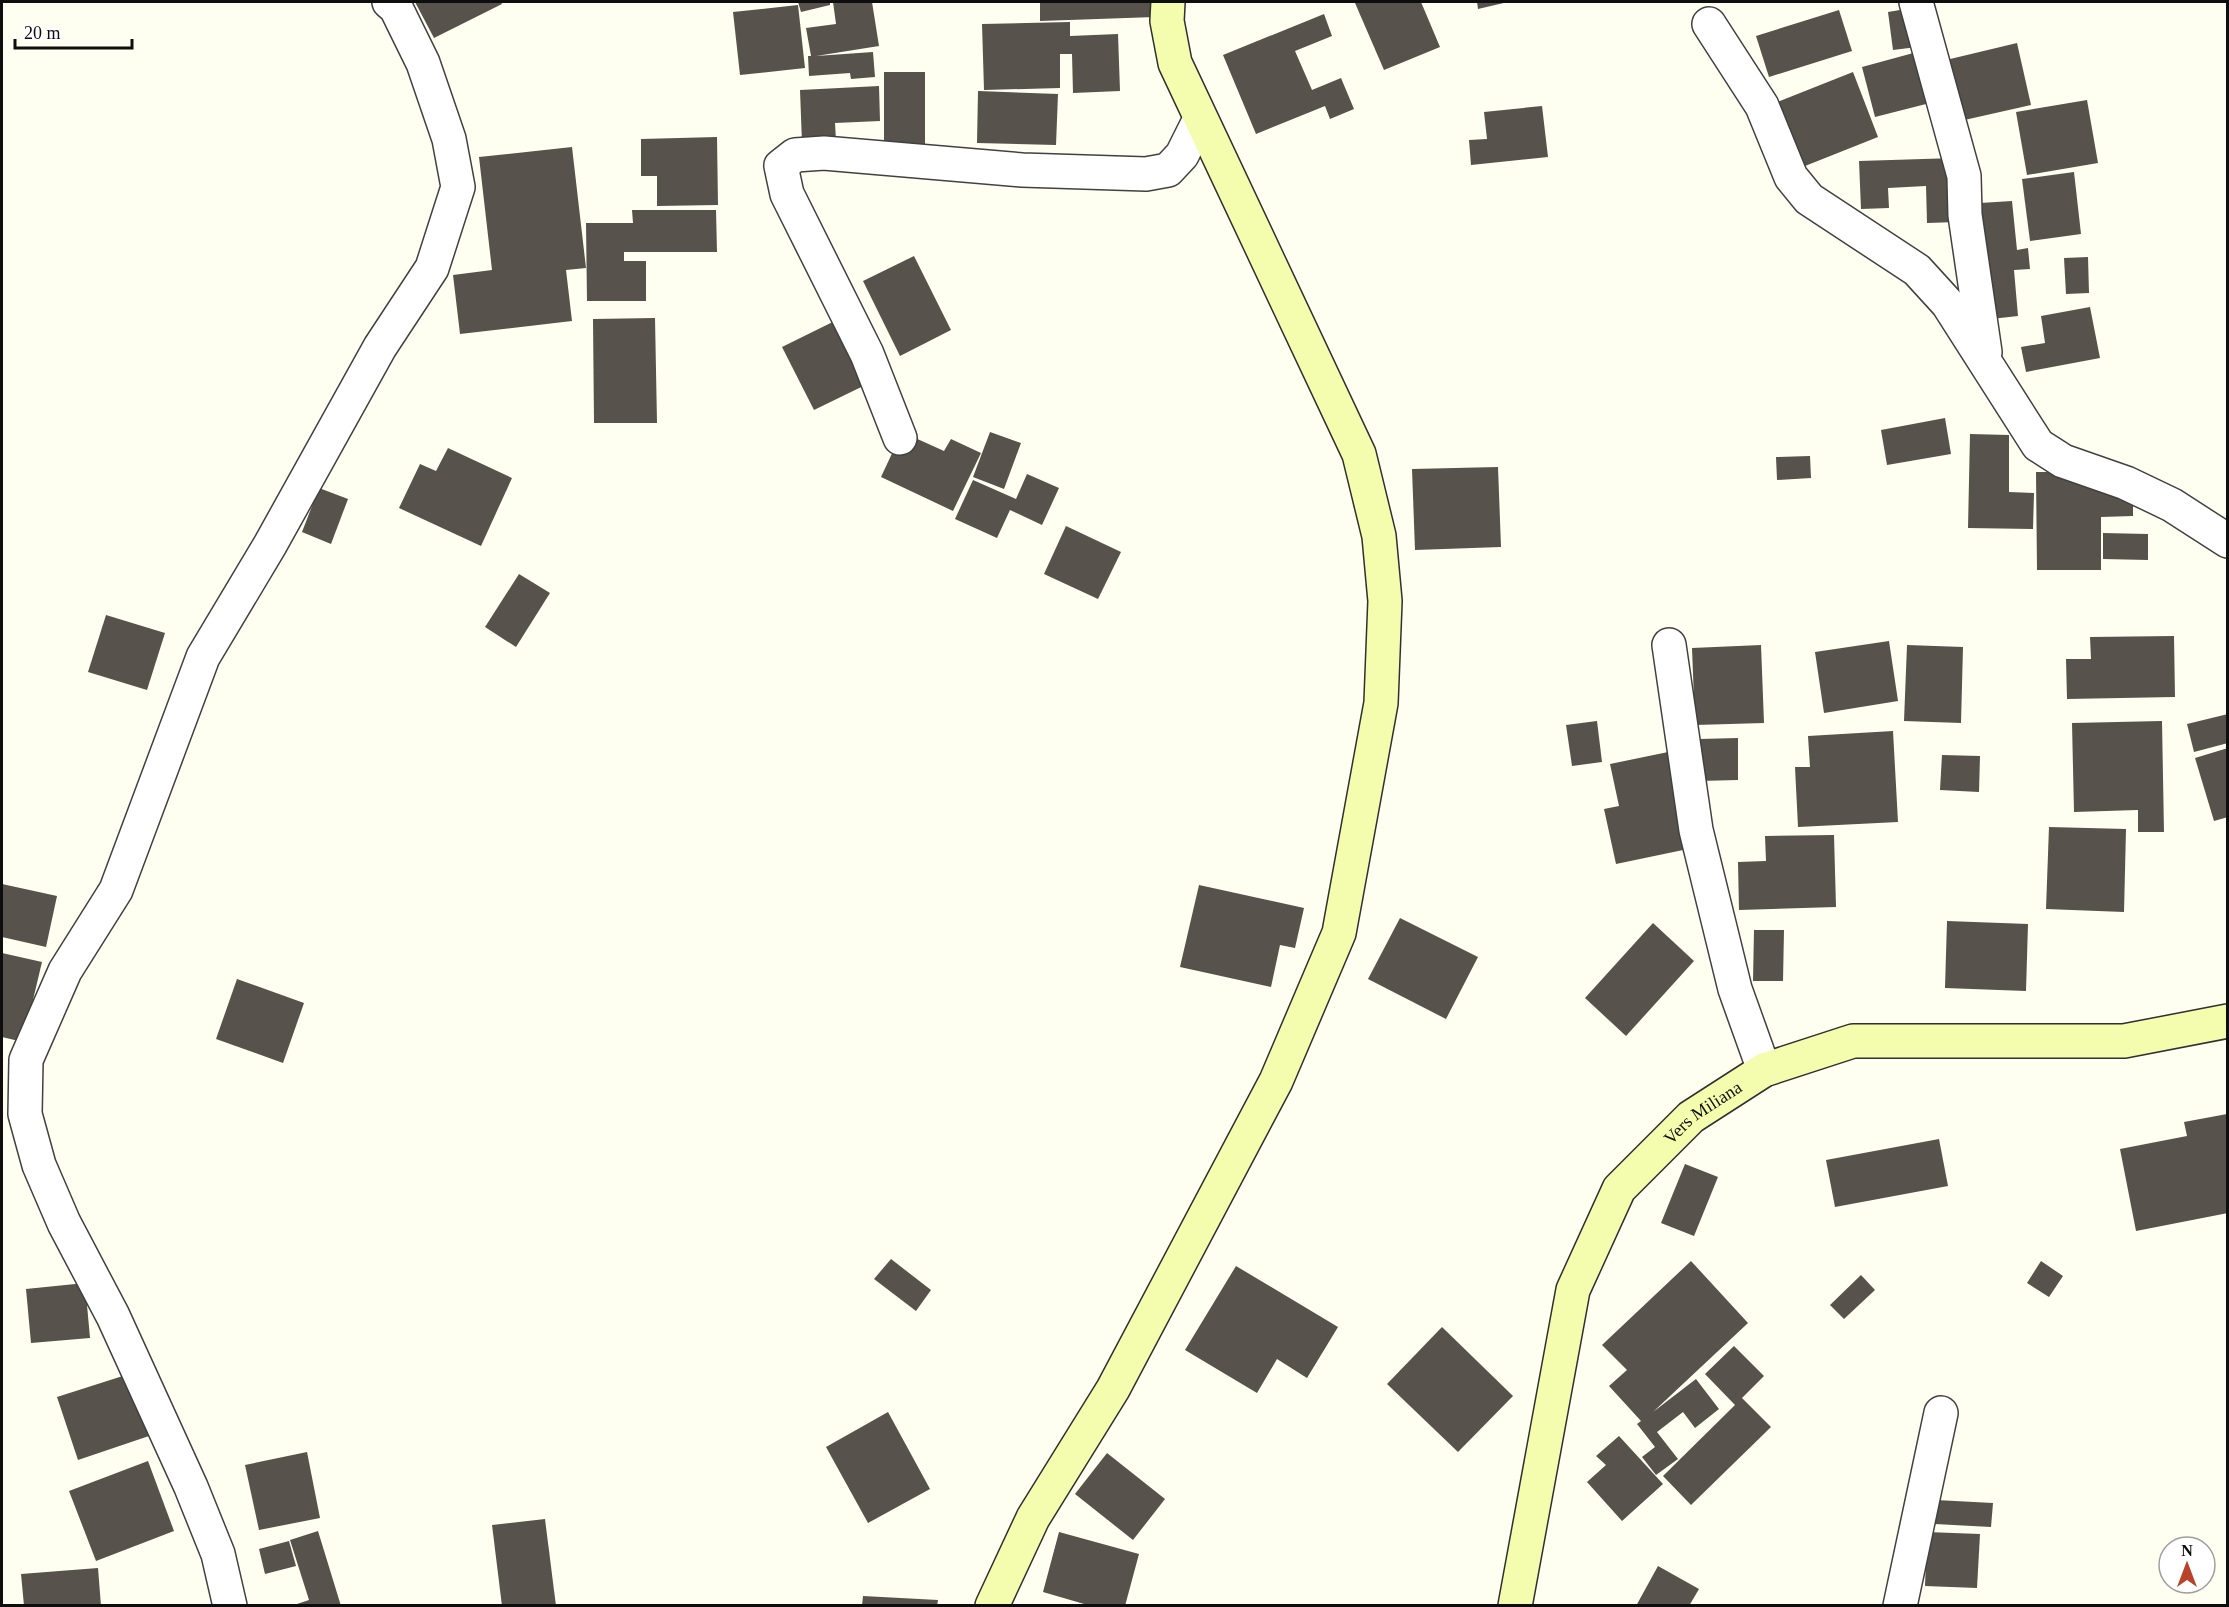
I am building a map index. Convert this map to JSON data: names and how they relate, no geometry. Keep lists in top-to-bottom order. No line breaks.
{"streets":{"main road":["Vers Miliana"]},"scale_bar":"20 m","north":"top"}
